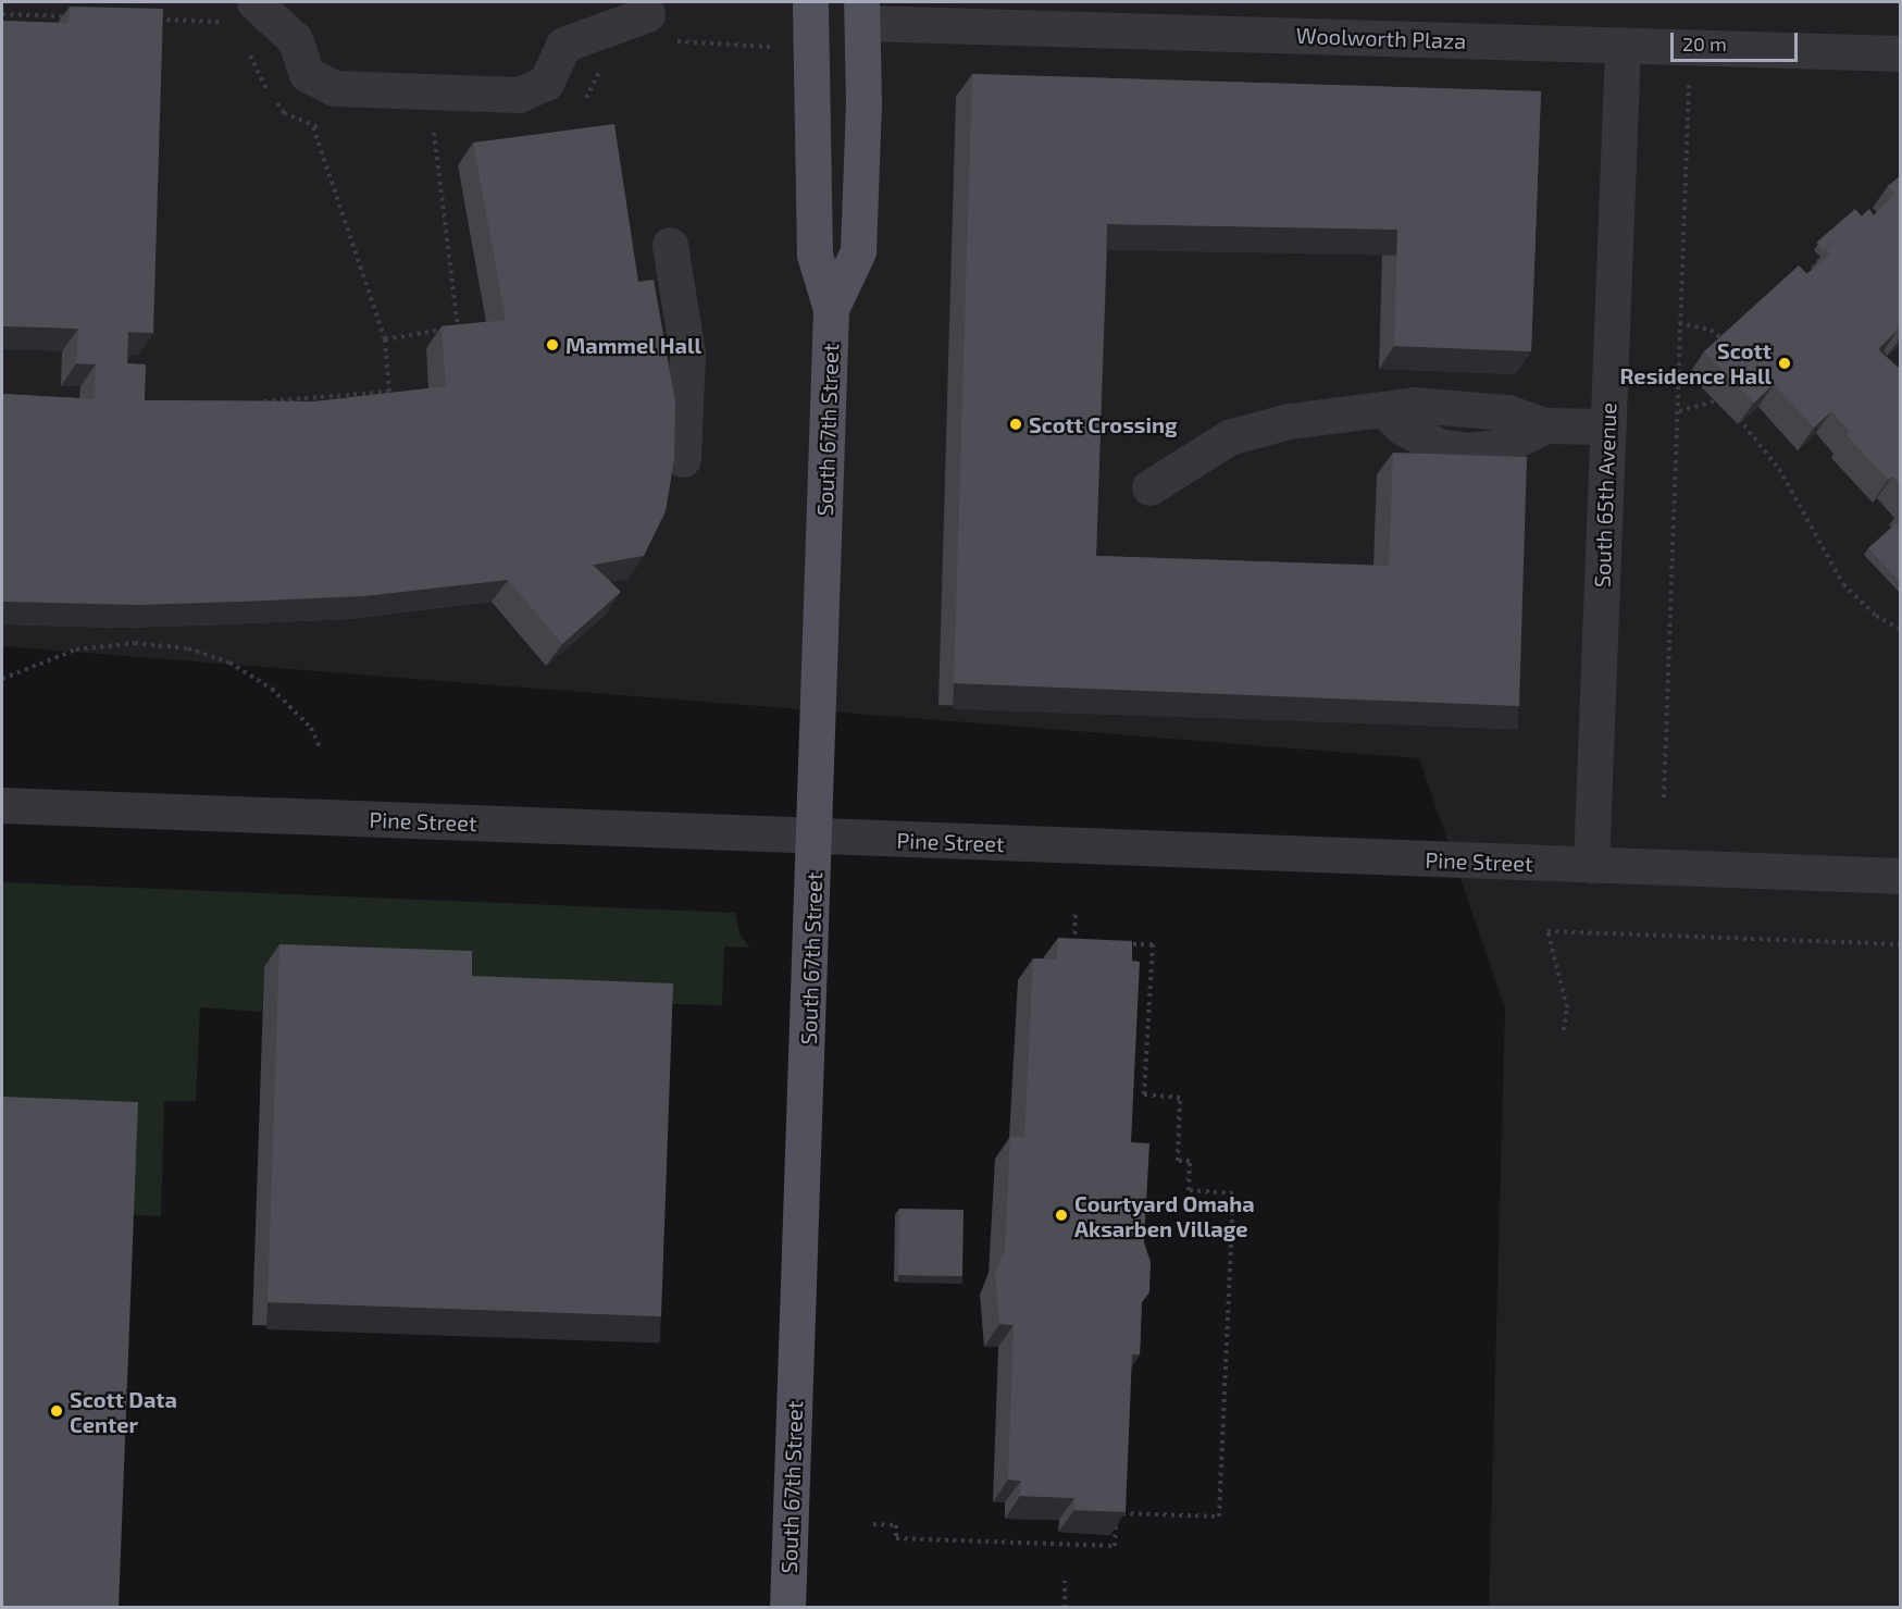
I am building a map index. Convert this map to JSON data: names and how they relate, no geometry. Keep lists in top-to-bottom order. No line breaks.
{"streets":{"main road":["South 67th Street"],"street":["Woolworth Plaza","South 65th Avenue","Pine Street"]},"crossings":[["Woolworth Plaza","South 67th Street"],["Woolworth Plaza","South 65th Avenue"],["South 67th Street","Pine Street"],["South 65th Avenue","Pine Street"]],"places":["Mammel Hall","Scott Residence Hall","Scott Crossing","Courtyard Omaha Aksarben Village","Scott Data Center"],"scale_bar":"20 m"}
